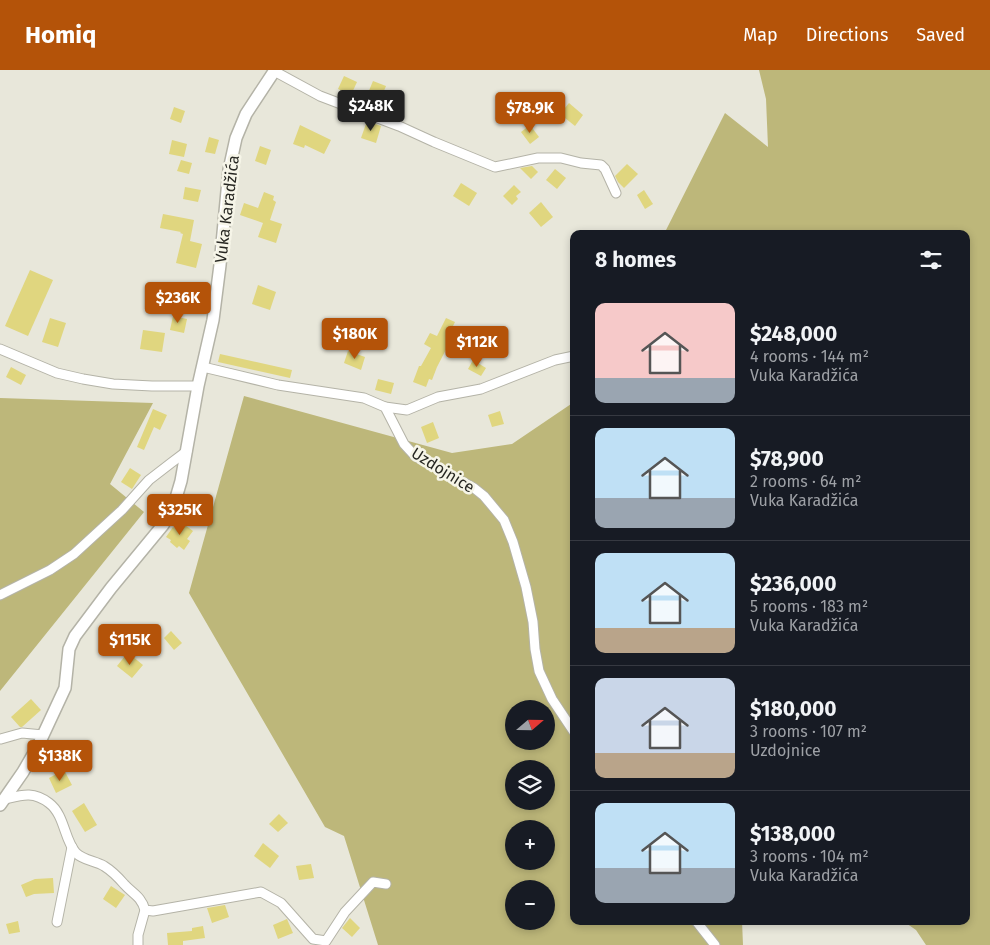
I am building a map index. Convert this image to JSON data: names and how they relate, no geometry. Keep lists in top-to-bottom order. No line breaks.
{"streets":{"street":["Vuka Karadžića","Uzdojnice"]},"north":"right","page":{"header":"Homiq","nav":["Map","Directions","Saved"],"price":["$248K","$78.9K","$236K","$180K","$112K","$325K","$115K","$138K"],"heading":"8 homes","list":[{"name":"$248,000","note":"4 rooms · 144 m² · Vuka Karadžića"},{"name":"$78,900","note":"2 rooms · 64 m² · Vuka Karadžića"},{"name":"$236,000","note":"5 rooms · 183 m² · Vuka Karadžića"},{"name":"$180,000","note":"3 rooms · 107 m² · Uzdojnice"},{"name":"$138,000","note":"3 rooms · 104 m² · Vuka Karadžića"}],"map_buttons":["+","−"]}}
